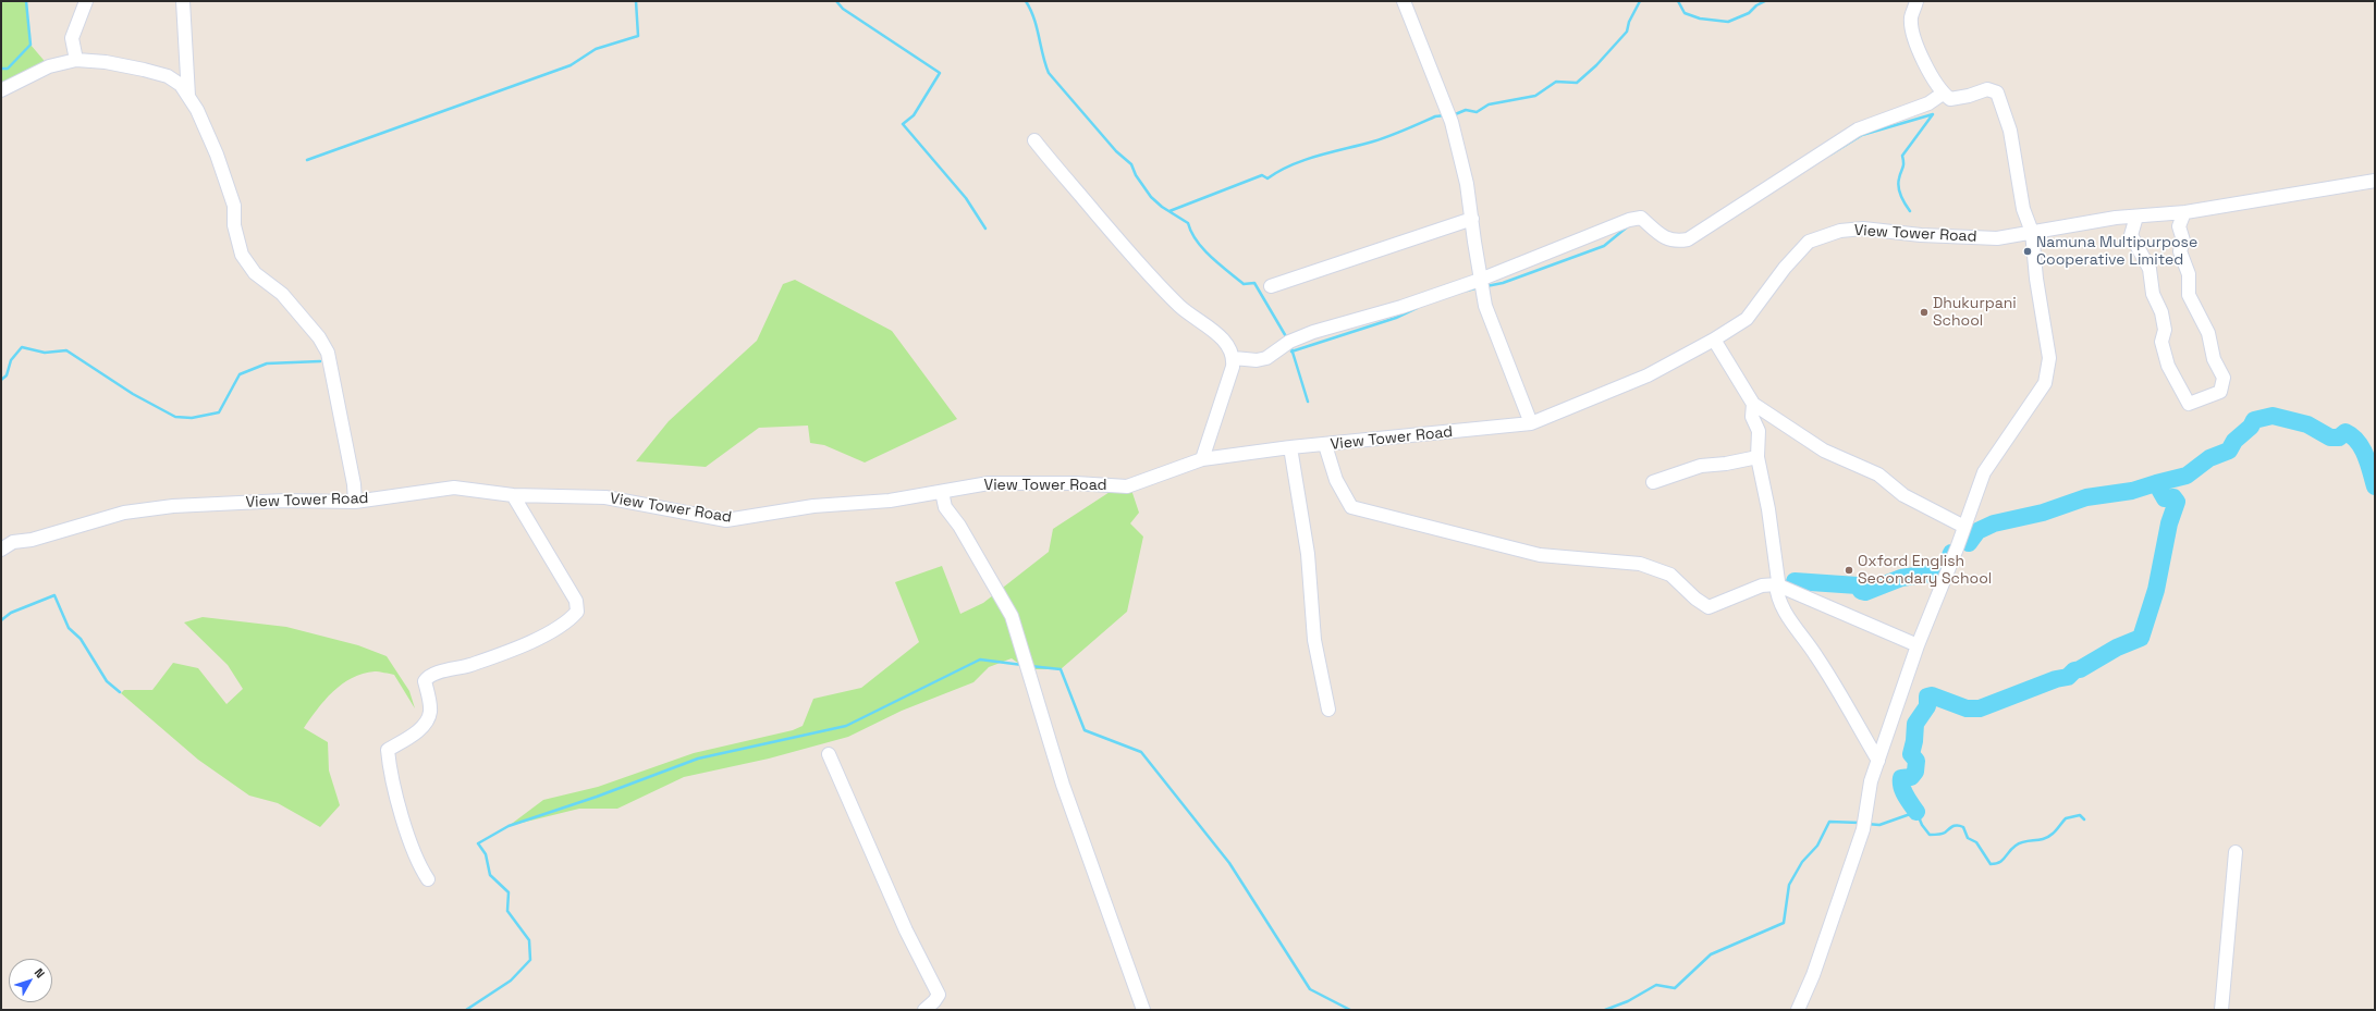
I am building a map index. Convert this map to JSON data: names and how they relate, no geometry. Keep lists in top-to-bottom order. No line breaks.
{"streets":{"street":["View Tower Road"]},"places":["Namuna Multipurpose Cooperative Limited","Dhukurpani School","Oxford English Secondary School"],"north":"top right"}
